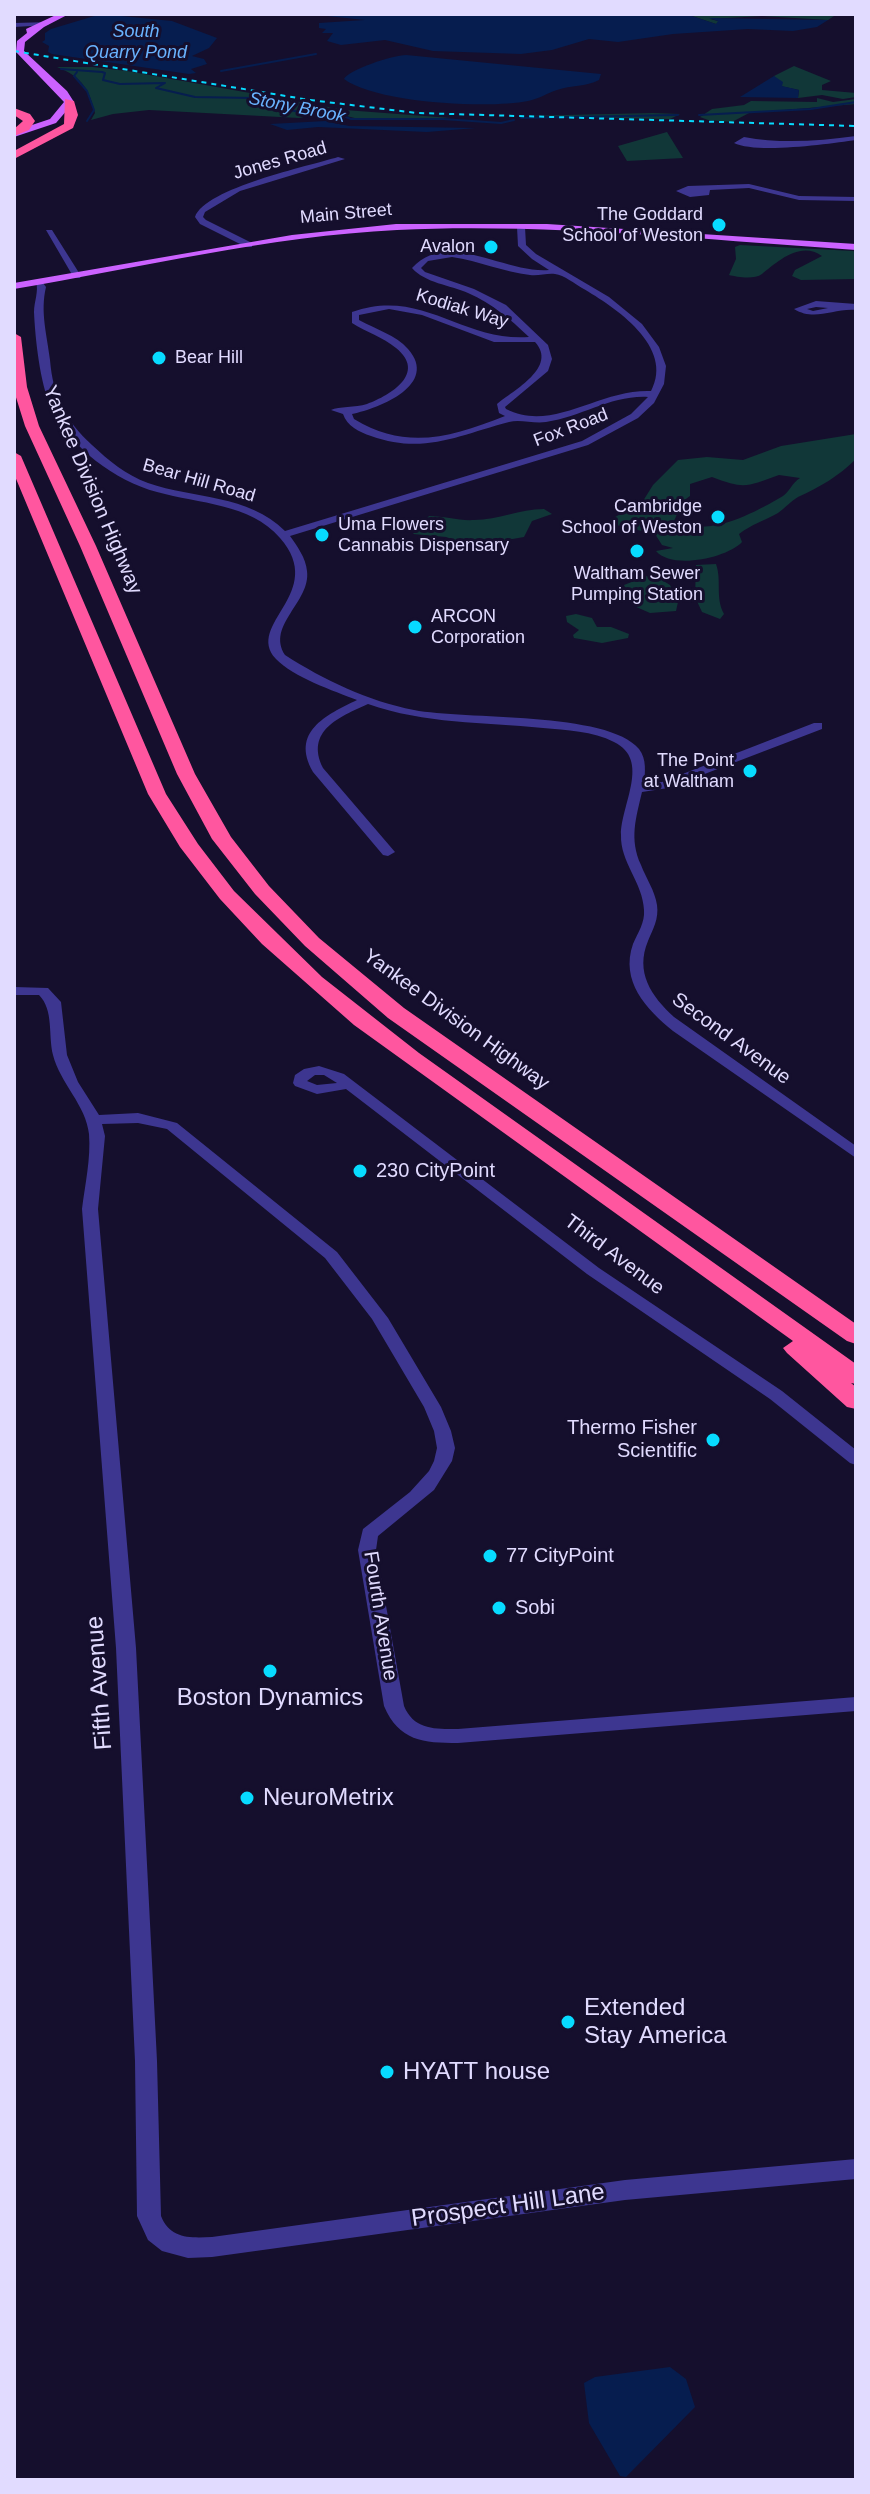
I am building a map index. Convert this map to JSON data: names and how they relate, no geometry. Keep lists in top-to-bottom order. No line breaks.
{"streets":{"highway":["Yankee Division Highway"],"main road":["Main Street"],"street":["Jones Road","Kodiak Way","Fox Road","Bear Hill Road","Second Avenue","Third Avenue","Fourth Avenue","Fifth Avenue","Prospect Hill Lane"]},"crossings":[["Jones Road","Main Street"],["Main Street","Bear Hill Road"],["Fox Road","Bear Hill Road"],["Bear Hill Road","Second Avenue"],["Fourth Avenue","Fifth Avenue"],["Fifth Avenue","Prospect Hill Lane"]],"water":["South Quarry Pond","Stony Brook"],"places":["The Goddard School of Weston","Avalon","Bear Hill","Cambridge School of Weston","Uma Flowers Cannabis Dispensary","Waltham Sewer Pumping Station","ARCON Corporation","The Point at Waltham","230 CityPoint","Thermo Fisher Scientific","77 CityPoint","Sobi","Boston Dynamics","NeuroMetrix","Extended Stay America","HYATT house"]}
